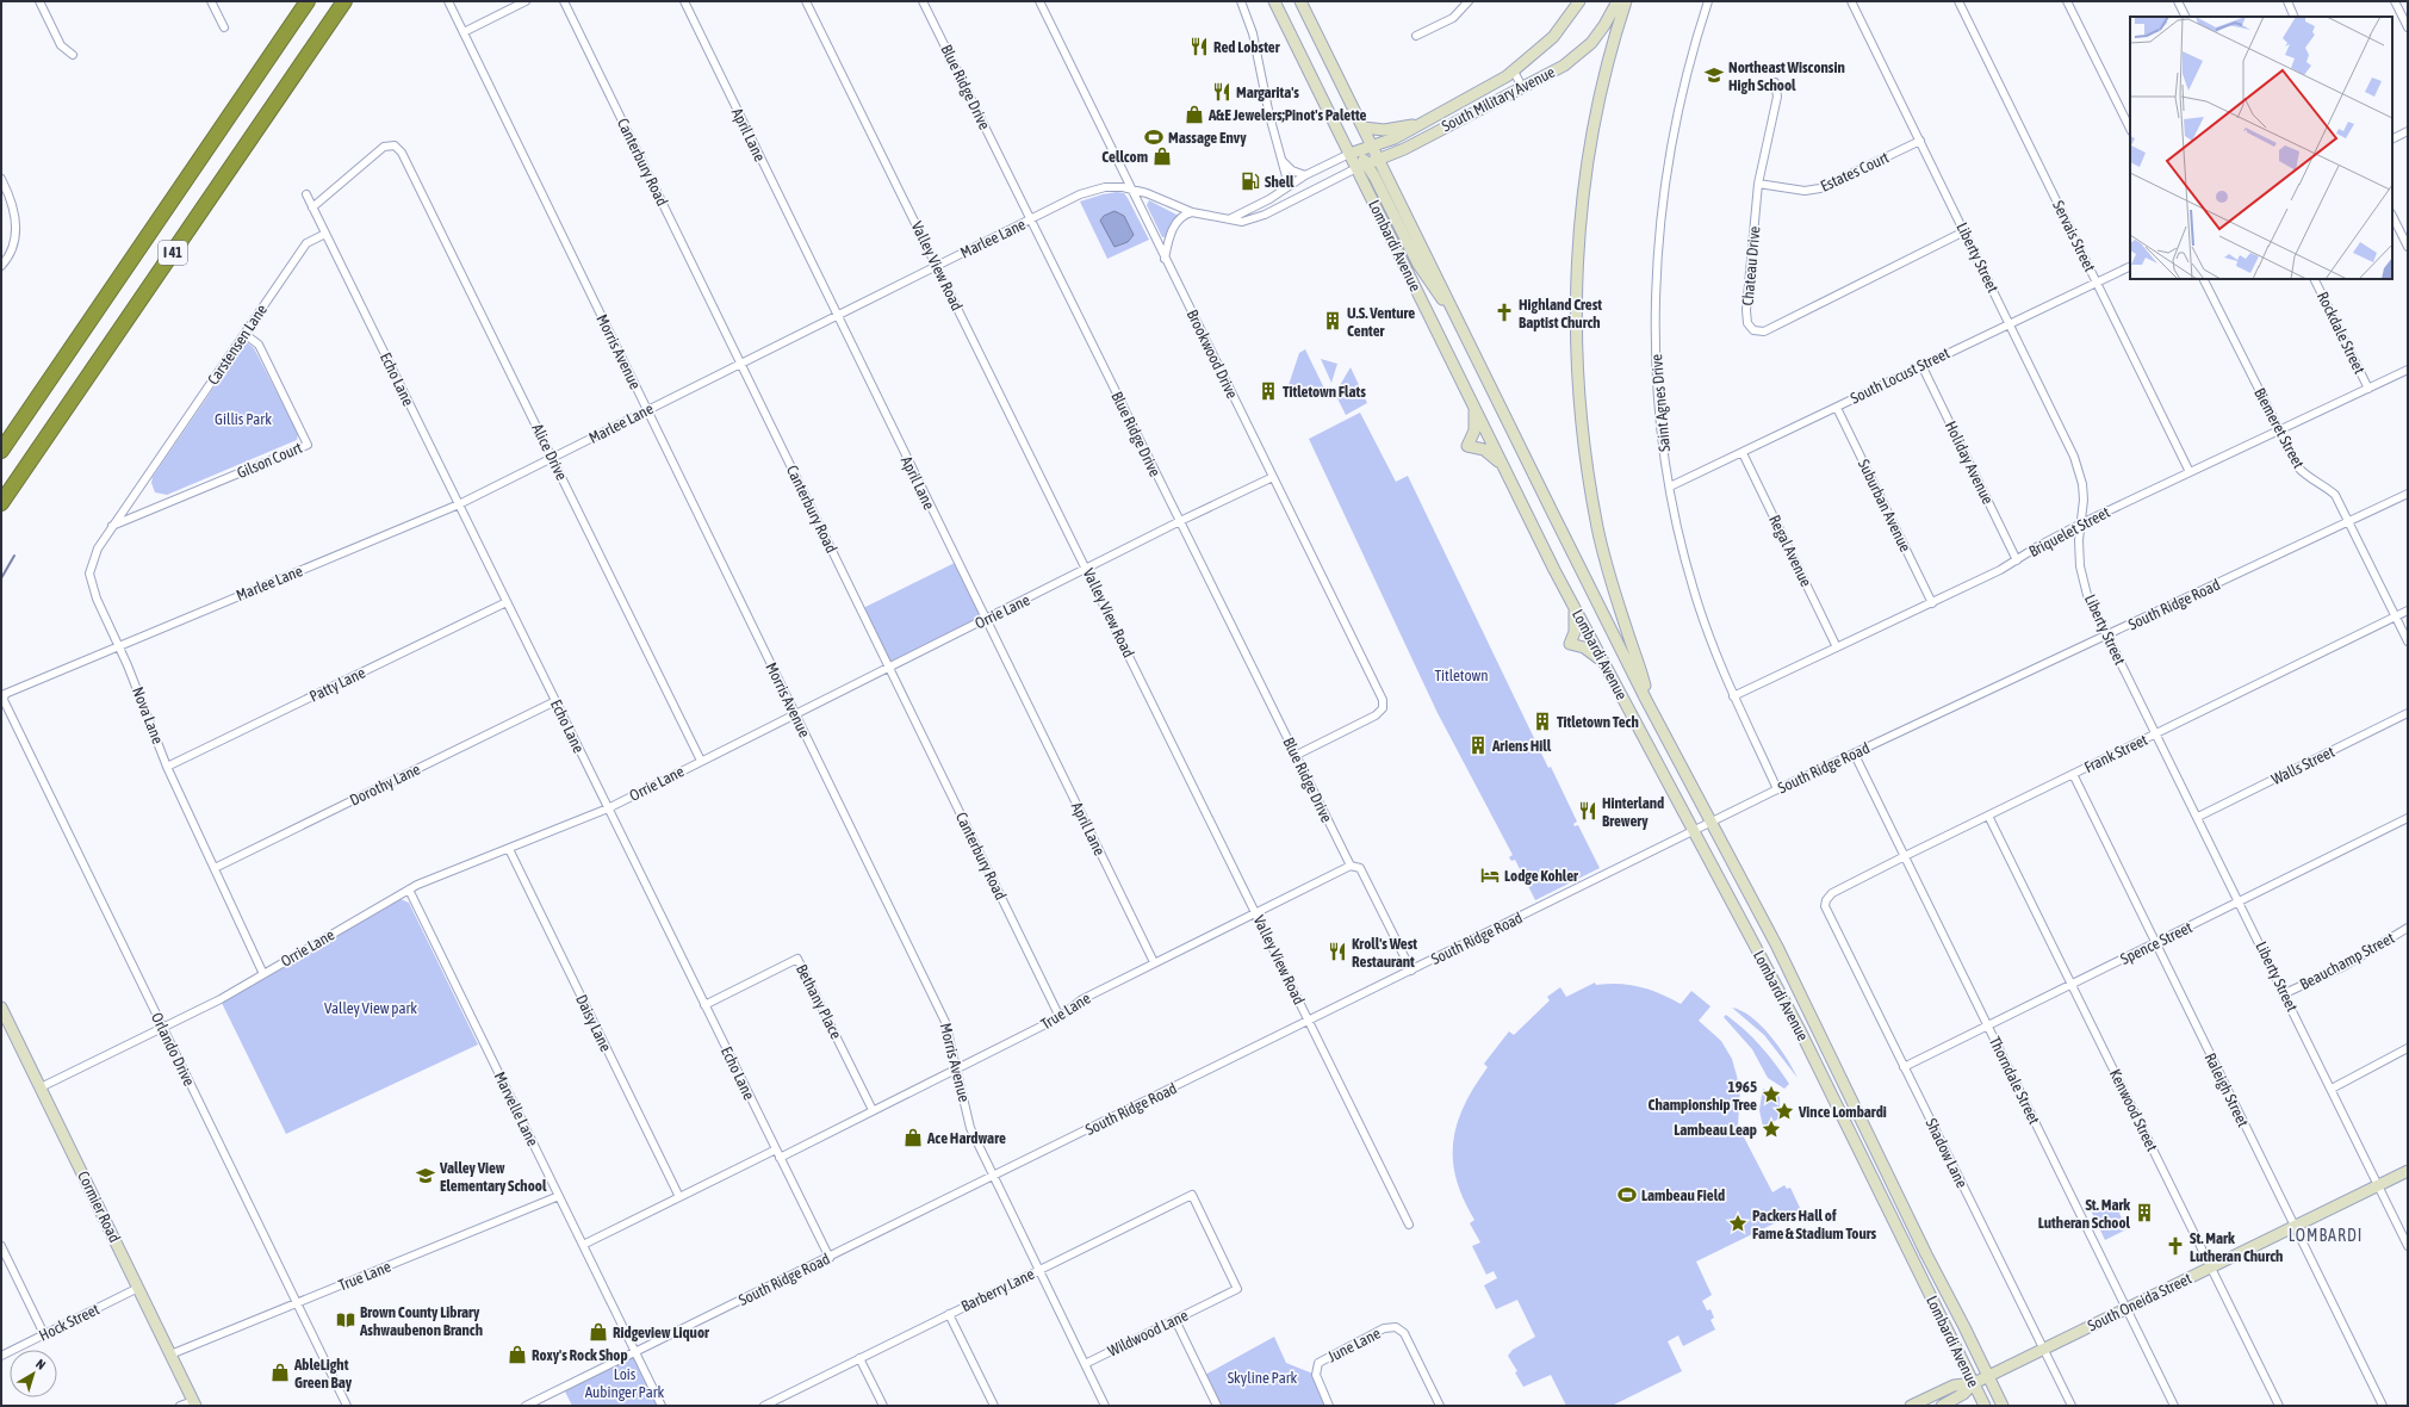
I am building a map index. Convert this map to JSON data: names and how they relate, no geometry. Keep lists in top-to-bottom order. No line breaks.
{"streets":{"highway":["I 41"],"main road":["South Military Avenue","Lombardi Avenue","Cormier Road","South Oneida Street"],"street":["Blue Ridge Drive","April Lane","Canterbury Road","Estates Court","Servais Street","Marlee Lane","Liberty Street","Valley View Road","Chateau Drive","Rockdale Street","Carstensen Lane","Morris Avenue","Brookwood Drive","South Locust Street","Echo Lane","Saint Agnes Drive","Biemeret Street","Alice Drive","Gilson Court","Holiday Avenue","Suburban Avenue","Briquelet Street","Regal Avenue","South Ridge Road","Orrie Lane","Patty Lane","Nova Lane","Frank Street","Walls Street","Dorothy Lane","Spence Street","Beauchamp Street","Bethany Place","True Lane","Daisy Lane","Orlando Drive","Thorndale Street","Raleigh Street","Marvelle Lane","Kenwood Street","Shadow Lane","Barberry Lane","Hock Street","Wildwood Lane","June Lane"]},"crossings":[["Blue Ridge Drive","Marlee Lane"],["Blue Ridge Drive","Brookwood Drive"],["Blue Ridge Drive","South Ridge Road"],["Blue Ridge Drive","Orrie Lane"],["Blue Ridge Drive","True Lane"],["South Military Avenue","Marlee Lane"],["South Military Avenue","Lombardi Avenue"],["April Lane","Marlee Lane"],["April Lane","Orrie Lane"],["April Lane","True Lane"],["Canterbury Road","Marlee Lane"],["Canterbury Road","Orrie Lane"],["Canterbury Road","True Lane"],["Estates Court","Liberty Street"],["Estates Court","Chateau Drive"],["Servais Street","South Locust Street"],["Servais Street","Briquelet Street"],["Marlee Lane","Lombardi Avenue"],["Marlee Lane","Valley View Road"],["Marlee Lane","Morris Avenue"],["Marlee Lane","Brookwood Drive"],["Marlee Lane","Echo Lane"],["Marlee Lane","Alice Drive"],["Marlee Lane","Nova Lane"],["Marlee Lane","Orlando Drive"],["Lombardi Avenue","South Ridge Road"],["Lombardi Avenue","South Oneida Street"],["Liberty Street","Chateau Drive"],["Liberty Street","South Locust Street"],["Liberty Street","Briquelet Street"],["Liberty Street","South Ridge Road"],["Liberty Street","Frank Street"],["Liberty Street","Walls Street"],["Liberty Street","Spence Street"],["Liberty Street","Beauchamp Street"],["Liberty Street","South Oneida Street"],["Valley View Road","South Ridge Road"],["Valley View Road","Orrie Lane"],["Valley View Road","True Lane"],["Rockdale Street","Briquelet Street"],["Carstensen Lane","Echo Lane"],["Carstensen Lane","Gilson Court"],["Carstensen Lane","Nova Lane"],["Morris Avenue","South Ridge Road"],["Morris Avenue","Orrie Lane"],["Morris Avenue","True Lane"],["Morris Avenue","Barberry Lane"],["Morris Avenue","Wildwood Lane"],["Brookwood Drive","Orrie Lane"],["South Locust Street","Saint Agnes Drive"],["South Locust Street","Holiday Avenue"],["South Locust Street","Suburban Avenue"],["South Locust Street","Regal Avenue"],["Echo Lane","Alice Drive"],["Echo Lane","South Ridge Road"],["Echo Lane","Orrie Lane"],["Echo Lane","Patty Lane"],["Echo Lane","Dorothy Lane"],["Echo Lane","Bethany Place"],["Echo Lane","True Lane"],["Saint Agnes Drive","Briquelet Street"],["Saint Agnes Drive","South Ridge Road"],["Biemeret Street","Briquelet Street"],["Biemeret Street","South Ridge Road"],["Biemeret Street","Frank Street"],["Alice Drive","Orrie Lane"],["Gilson Court","Nova Lane"],["Holiday Avenue","Briquelet Street"],["Suburban Avenue","Briquelet Street"],["Briquelet Street","Regal Avenue"],["South Ridge Road","Thorndale Street"],["South Ridge Road","Marvelle Lane"],["Orrie Lane","Nova Lane"],["Orrie Lane","Daisy Lane"],["Orrie Lane","Orlando Drive"],["Orrie Lane","Marvelle Lane"],["Orrie Lane","Cormier Road"],["Patty Lane","Nova Lane"],["Nova Lane","Dorothy Lane"],["Frank Street","Thorndale Street"],["Frank Street","Raleigh Street"],["Frank Street","Kenwood Street"],["Frank Street","Shadow Lane"],["Spence Street","Thorndale Street"],["Spence Street","Raleigh Street"],["Spence Street","Kenwood Street"],["Spence Street","Shadow Lane"],["Bethany Place","True Lane"],["True Lane","Orlando Drive"],["True Lane","Marvelle Lane"],["True Lane","Cormier Road"],["Thorndale Street","South Oneida Street"],["Raleigh Street","South Oneida Street"],["Kenwood Street","South Oneida Street"],["Shadow Lane","South Oneida Street"],["Cormier Road","Hock Street"],["Barberry Lane","Wildwood Lane"]],"districts":["LOMBARDI"],"parks":["Gillis Park","Titletown","Valley View park","Lois Aubinger Park","Skyline Park"],"places":{"restaurant":["Red Lobster","Margarita's","Hinterland Brewery","Kroll's West Restaurant"],"school or university":["Northeast Wisconsin High School","Valley View Elementary School"],"shop":["A&E Jewelers;Pinot's Palette","Cellcom","Ace Hardware","Ridgeview Liquor","Roxy's Rock Shop","AbleLight Green Bay"],"sports":["Massage Envy","Lambeau Field"],"fuel station":["Shell"],"church":["Highland Crest Baptist Church","St. Mark Lutheran Church"],"building":["U.S. Venture Center","Titletown Flats","Titletown Tech","Ariens Hill","St. Mark Lutheran School"],"hotel":["Lodge Kohler"],"place":["1965 Championship Tree","Vince Lombardi","Lambeau Leap","Packers Hall of Fame & Stadium Tours"],"library":["Brown County Library Ashwaubenon Branch"]},"north":"top right"}
